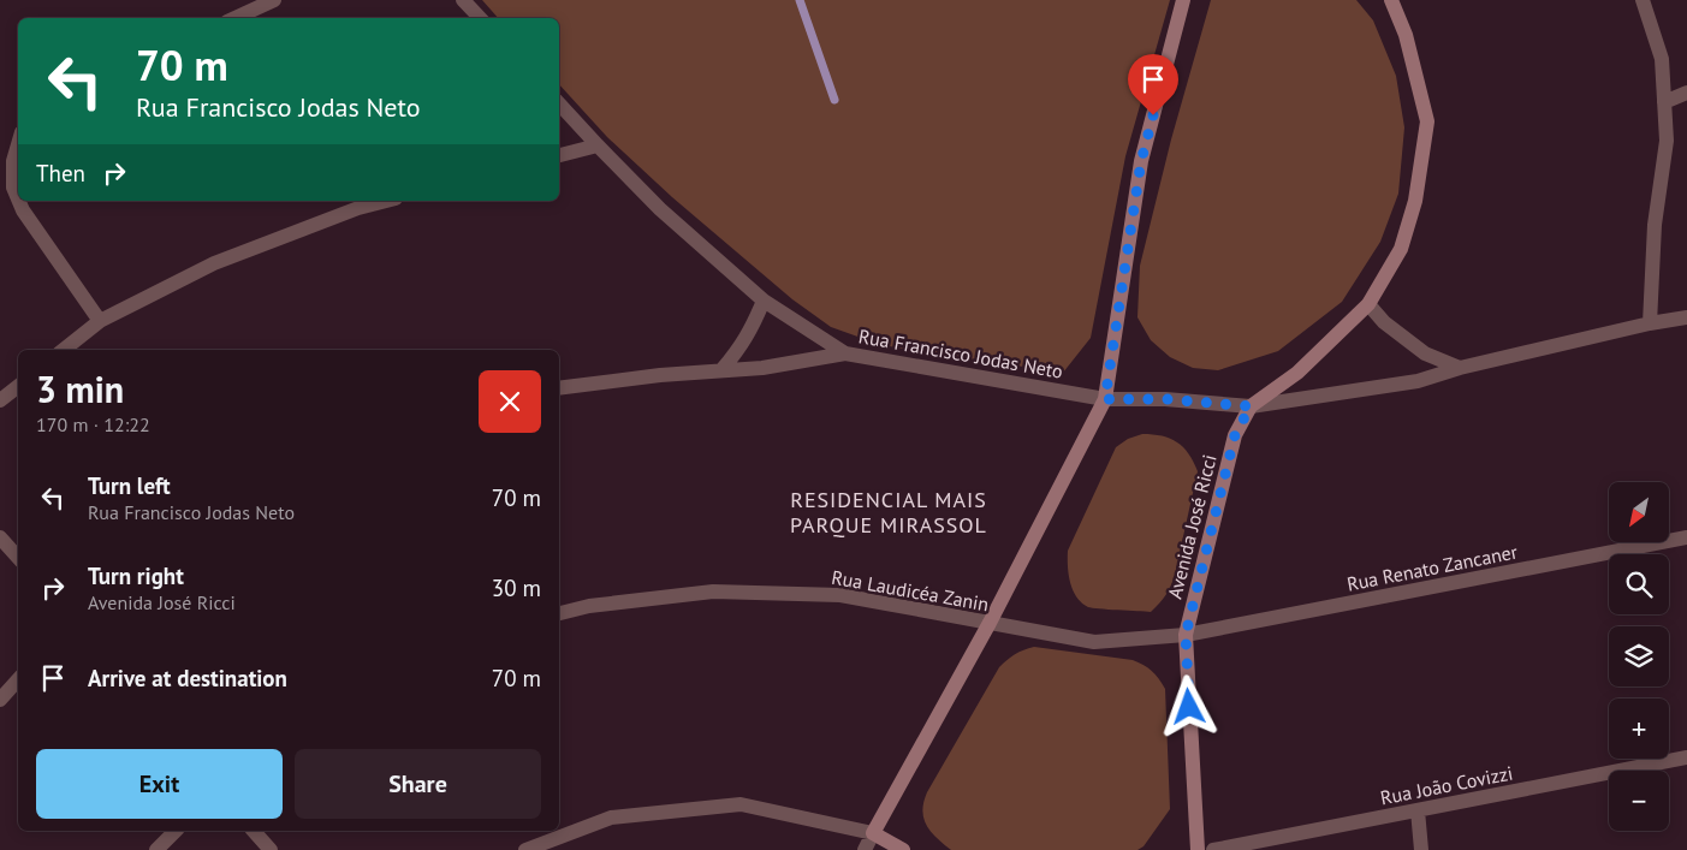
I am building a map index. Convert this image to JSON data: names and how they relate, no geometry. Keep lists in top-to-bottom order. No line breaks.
{"streets":{"street":["Rua Francisco Jodas Neto","Avenida José Ricci","Rua Renato Zancaner","Rua Laudicéa Zanin","Rua João Covizzi"]},"crossings":[["Rua Francisco Jodas Neto","Avenida José Ricci"],["Avenida José Ricci","Rua Renato Zancaner"],["Avenida José Ricci","Rua Laudicéa Zanin"],["Rua Renato Zancaner","Rua Laudicéa Zanin"]],"districts":["RESIDENCIAL MAIS PARQUE MIRASSOL"],"north":"bottom left","page":{"turn":["70 m","Rua Francisco Jodas Neto"],"then":"Then","heading":["3 min","170 m · 12:22"],"list":[{"name":"Turn left","note":"Rua Francisco Jodas Neto","value":"70 m"},{"name":"Turn right","note":"Avenida José Ricci","value":"30 m"},{"name":"Arrive at destination","value":"70 m"}],"map_buttons":["+","−"],"buttons":["Exit","Share"]}}
